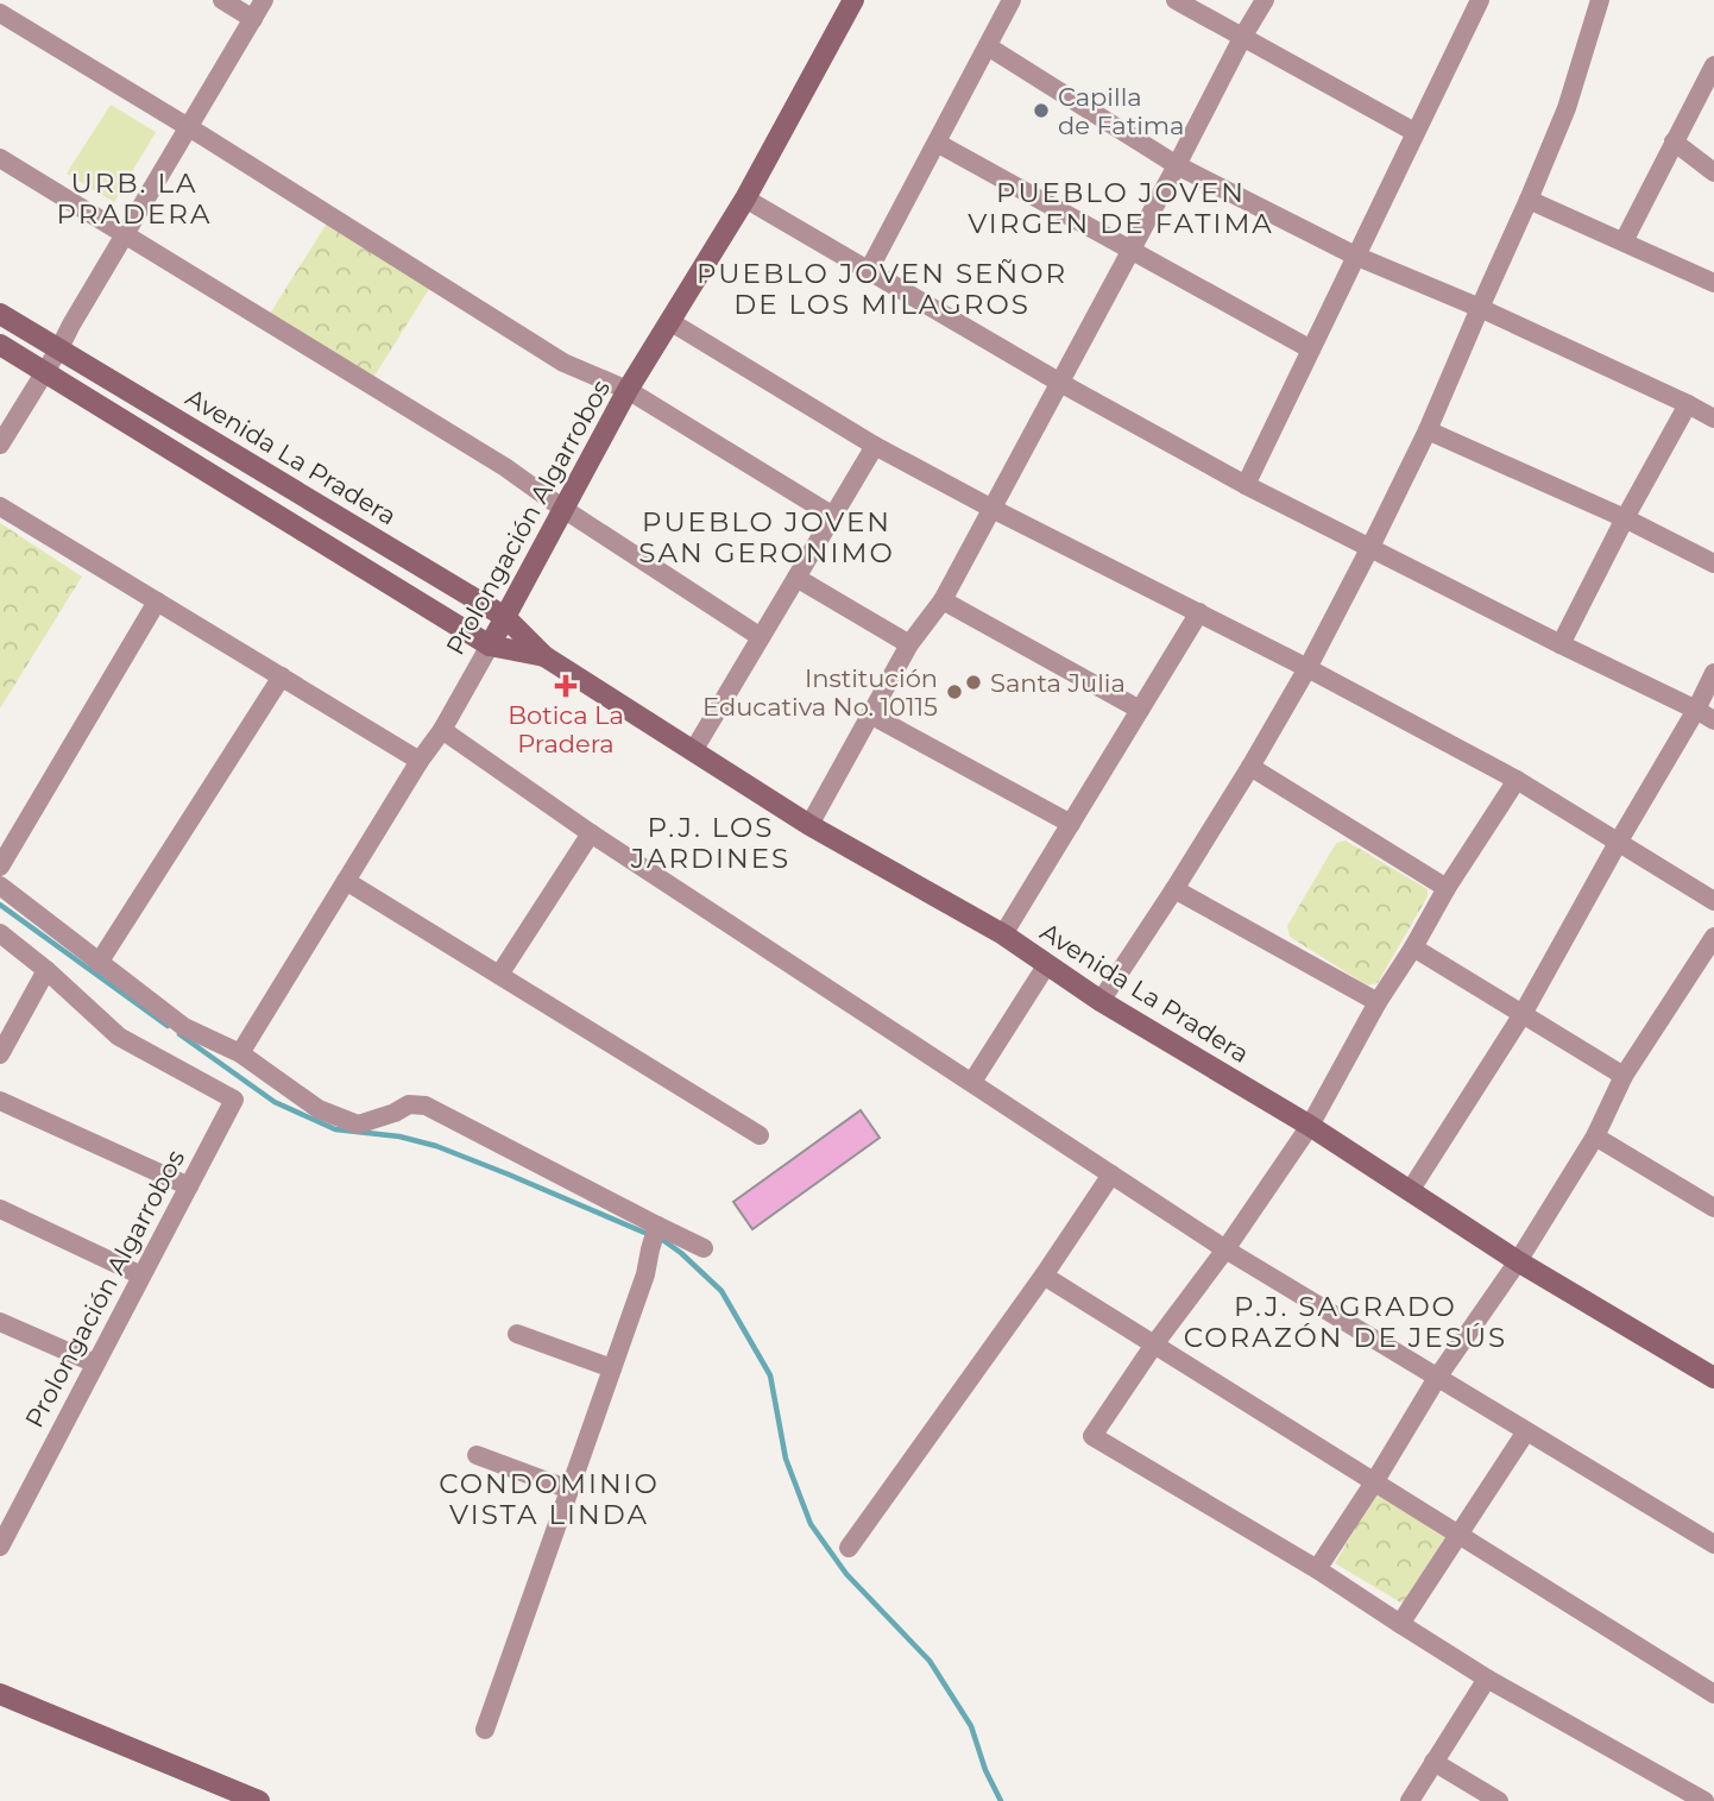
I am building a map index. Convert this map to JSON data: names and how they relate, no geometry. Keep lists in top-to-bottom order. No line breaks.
{"streets":{"street":["Avenida La Pradera","Prolongación Algarrobos"]},"crossings":[["Avenida La Pradera","Prolongación Algarrobos"]],"districts":["URB. LA PRADERA","PUEBLO JOVEN VIRGEN DE FATIMA","PUEBLO JOVEN SEÑOR DE LOS MILAGROS","PUEBLO JOVEN SAN GERONIMO","P.J. LOS JARDINES","P.J. SAGRADO CORAZÓN DE JESÚS","CONDOMINIO VISTA LINDA"],"places":{"other":["Capilla de Fatima","Santa Julia","Institución Educativa No. 10115"],"health":["Botica La Pradera"]}}
